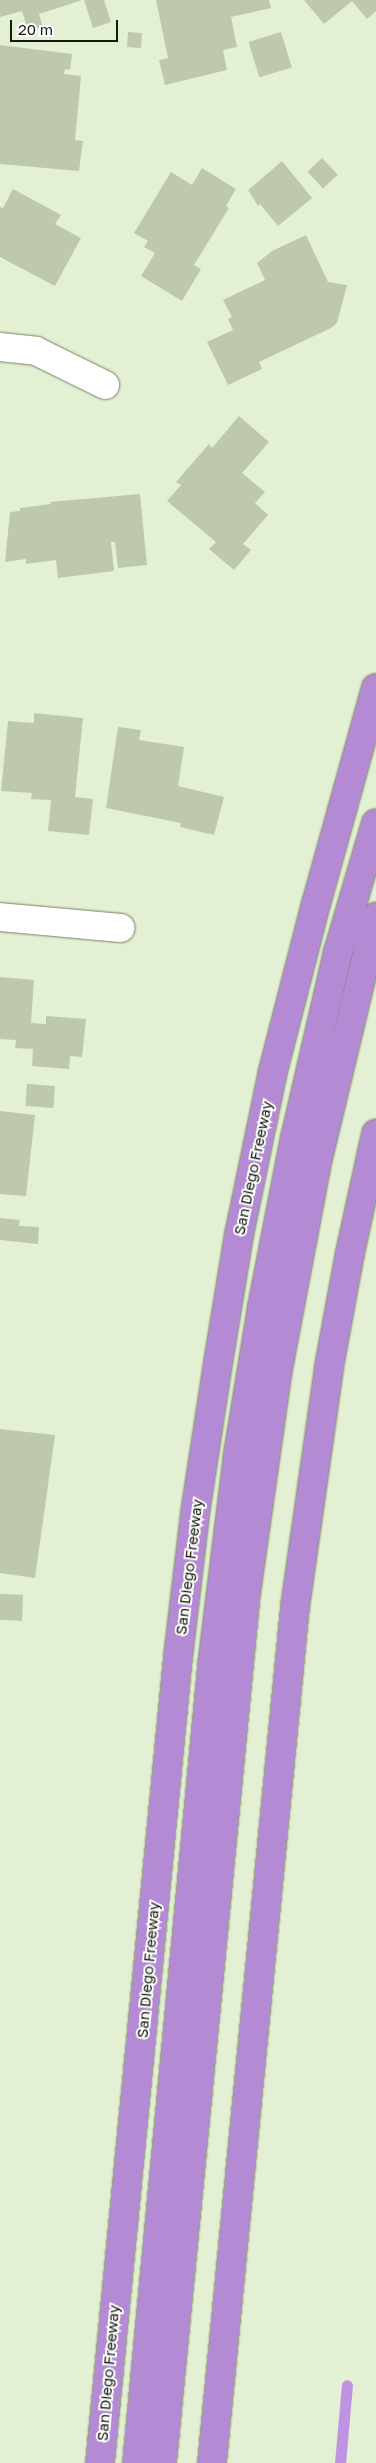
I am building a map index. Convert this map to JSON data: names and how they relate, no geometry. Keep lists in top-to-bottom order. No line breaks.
{"streets":{"highway":["San Diego Freeway"]},"scale_bar":"20 m"}
